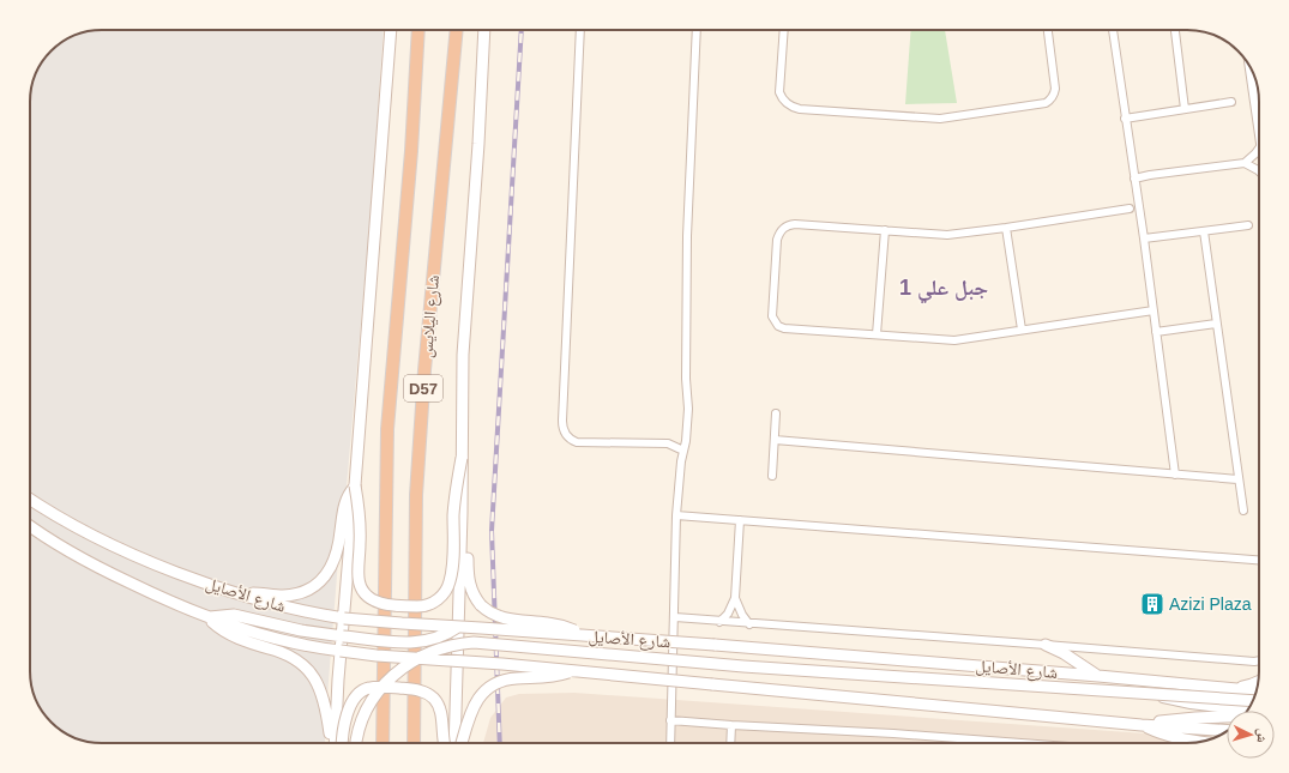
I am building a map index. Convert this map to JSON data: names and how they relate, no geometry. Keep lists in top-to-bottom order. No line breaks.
{"streets":{"highway":["شارع اليلايس","D57"],"main road":["شارع الأصايل"]},"districts":["جبل علي 1"],"places":{"building":["Azizi Plaza"]},"north":"right"}
